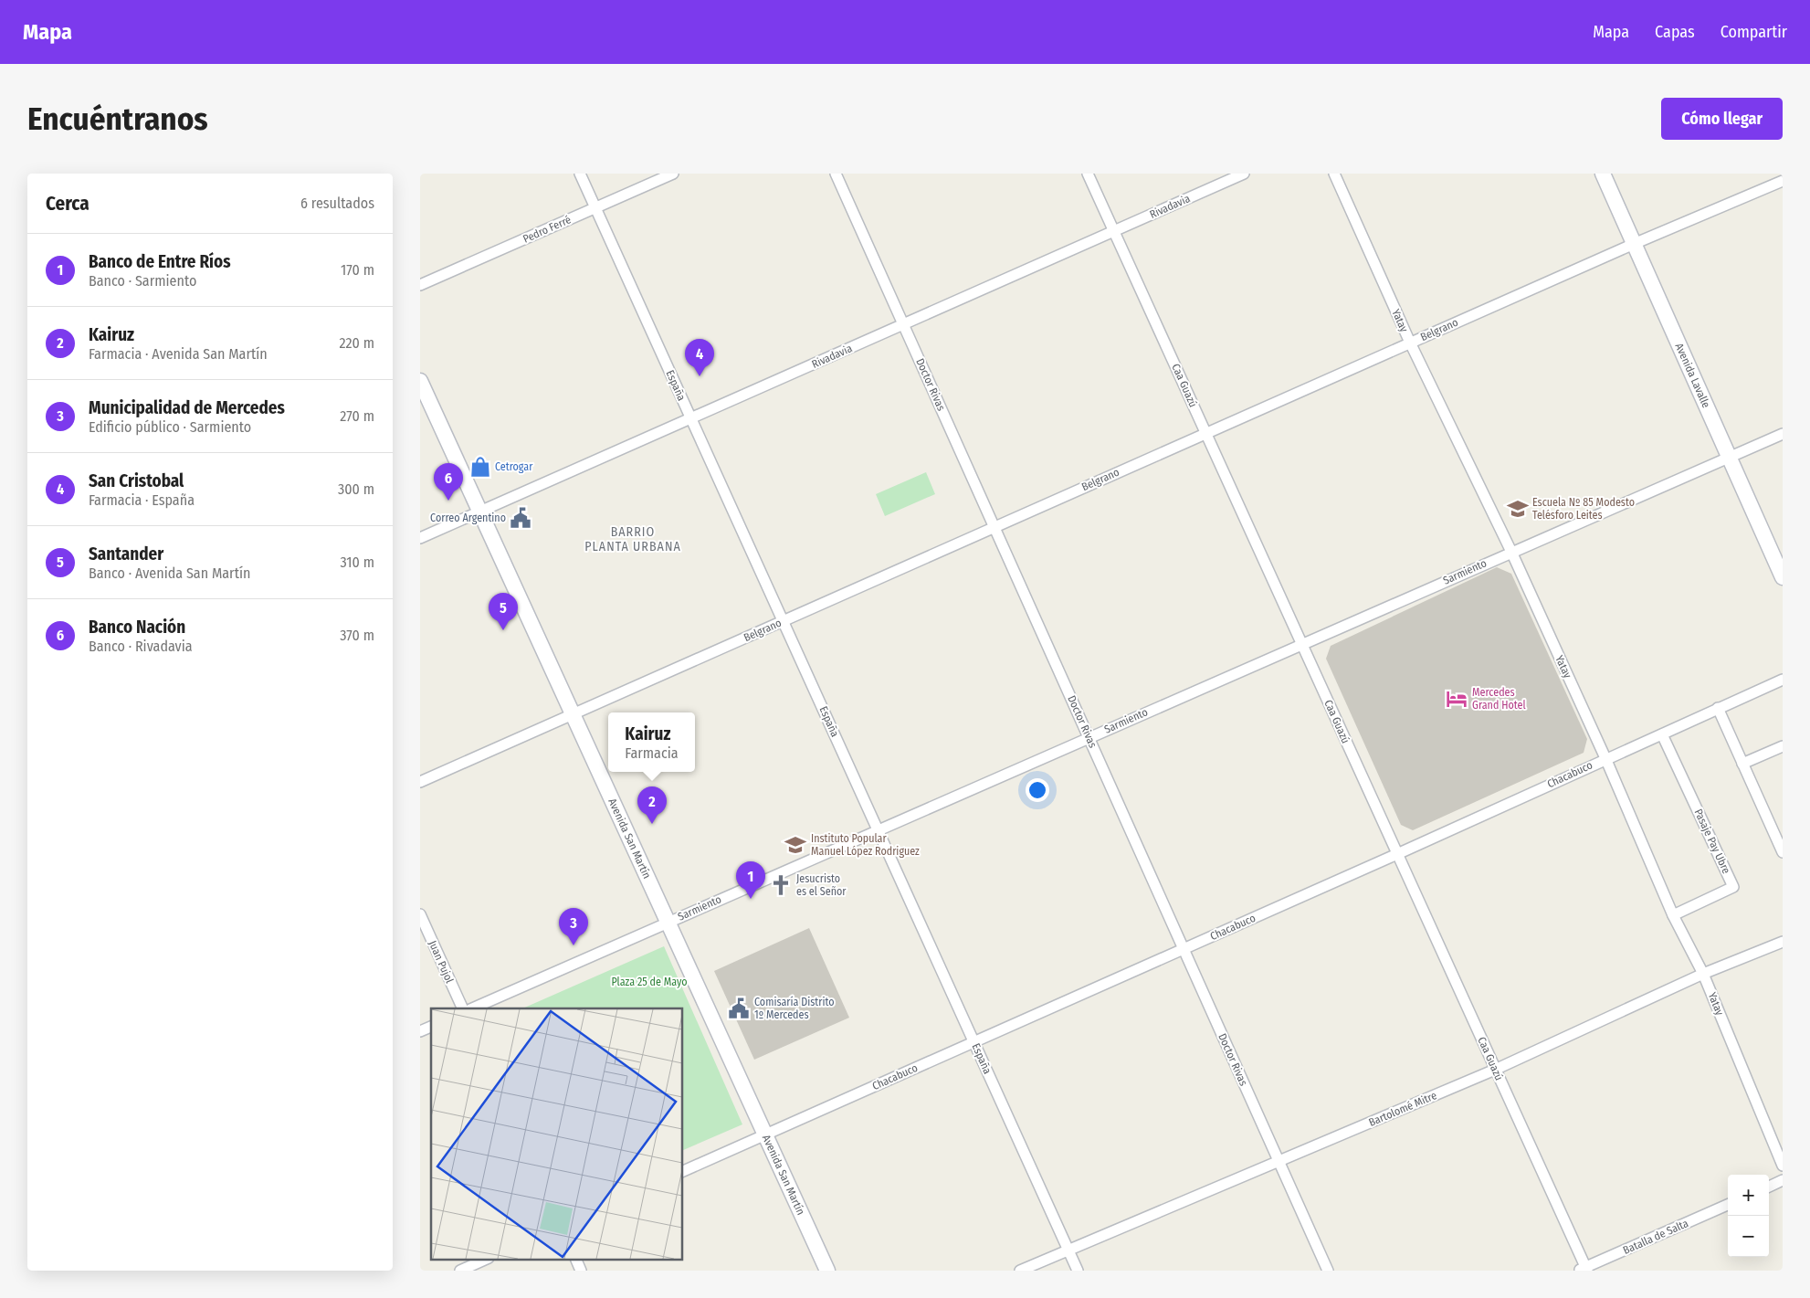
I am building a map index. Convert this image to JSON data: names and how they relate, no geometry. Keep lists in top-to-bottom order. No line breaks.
{"streets":{"street":["Rivadavia","Pedro Ferré","Yatay","Belgrano","Avenida Lavalle","Doctor Rivas","España","Caa Guazú","Sarmiento","Chacabuco","Avenida San Martín","Pasaje Pay Ubre","Juan Pujol","Bartolomé Mitre","Batalla de Salta"]},"crossings":[["Rivadavia","Doctor Rivas"],["Rivadavia","España"],["Rivadavia","Caa Guazú"],["Rivadavia","Avenida San Martín"],["Pedro Ferré","España"],["Yatay","Belgrano"],["Yatay","Sarmiento"],["Yatay","Chacabuco"],["Yatay","Pasaje Pay Ubre"],["Yatay","Bartolomé Mitre"],["Belgrano","Avenida Lavalle"],["Belgrano","Doctor Rivas"],["Belgrano","España"],["Belgrano","Caa Guazú"],["Belgrano","Avenida San Martín"],["Avenida Lavalle","Sarmiento"],["Doctor Rivas","Sarmiento"],["Doctor Rivas","Chacabuco"],["Doctor Rivas","Bartolomé Mitre"],["España","Sarmiento"],["España","Chacabuco"],["España","Bartolomé Mitre"],["Caa Guazú","Sarmiento"],["Caa Guazú","Chacabuco"],["Caa Guazú","Bartolomé Mitre"],["Caa Guazú","Batalla de Salta"],["Sarmiento","Avenida San Martín"],["Chacabuco","Avenida San Martín"],["Chacabuco","Pasaje Pay Ubre"]],"districts":["BARRIO PLANTA URBANA"],"parks":["Plaza 25 de Mayo"],"places":{"shop":["Cetrogar"],"school or university":["Escuela Nº 85 Modesto Telésforo Leites","Instituto Popular Manuel López Rodriguez"],"public building":["Correo Argentino","Comisaría Distrito 1º Mercedes"],"hotel":["Mercedes Grand Hotel"],"church":["Jesucristo es el Señor"]},"page":{"header":"Mapa","nav":["Mapa","Capas","Compartir"],"buttons":"Cómo llegar","title":"Encuéntranos","heading":["Cerca","6 resultados"],"list":[{"mark":"1","name":"Banco de Entre Ríos","note":"Banco · Sarmiento","value":"170 m"},{"mark":"2","name":"Kairuz","note":"Farmacia · Avenida San Martín","value":"220 m"},{"mark":"3","name":"Municipalidad de Mercedes","note":"Edificio público · Sarmiento","value":"270 m"},{"mark":"4","name":"San Cristobal","note":"Farmacia · España","value":"300 m"},{"mark":"5","name":"Santander","note":"Banco · Avenida San Martín","value":"310 m"},{"mark":"6","name":"Banco Nación","note":"Banco · Rivadavia","value":"370 m"}],"pins":["4","6","5","2","1","3"],"popup":["Kairuz","Farmacia"],"map_buttons":["+","−"]}}
